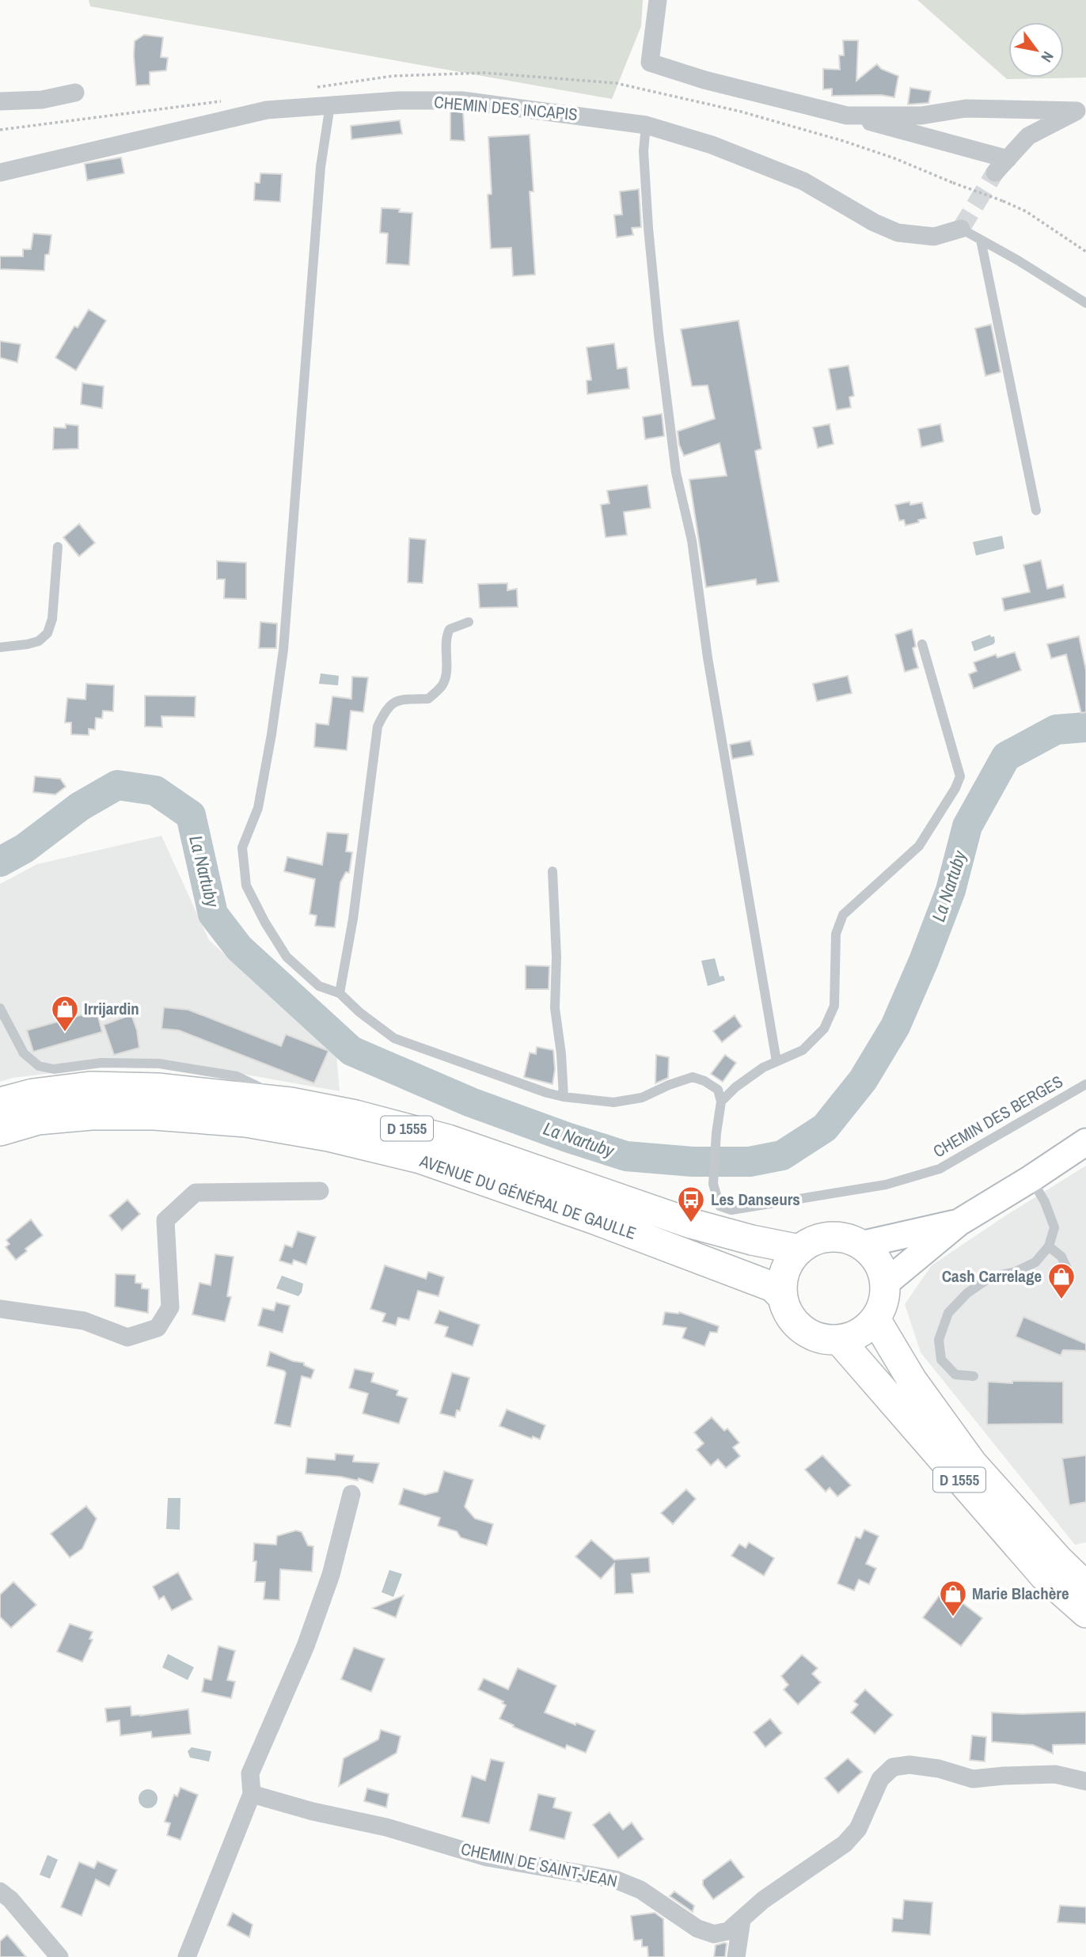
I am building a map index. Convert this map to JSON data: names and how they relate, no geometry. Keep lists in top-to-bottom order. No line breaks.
{"streets":{"main road":["D 1555","AVENUE DU GÉNÉRAL DE GAULLE"],"street":["CHEMIN DES INCAPIS","CHEMIN DE SAINT-JEAN"],"lane":["CHEMIN DES BERGES"]},"crossings":[["D 1555","AVENUE DU GÉNÉRAL DE GAULLE"]],"water":["La Nartuby"],"places":{"shop":["Irrijardin","Cash Carrelage","Marie Blachère"],"bus stop":["Les Danseurs"]},"north":"bottom right"}
